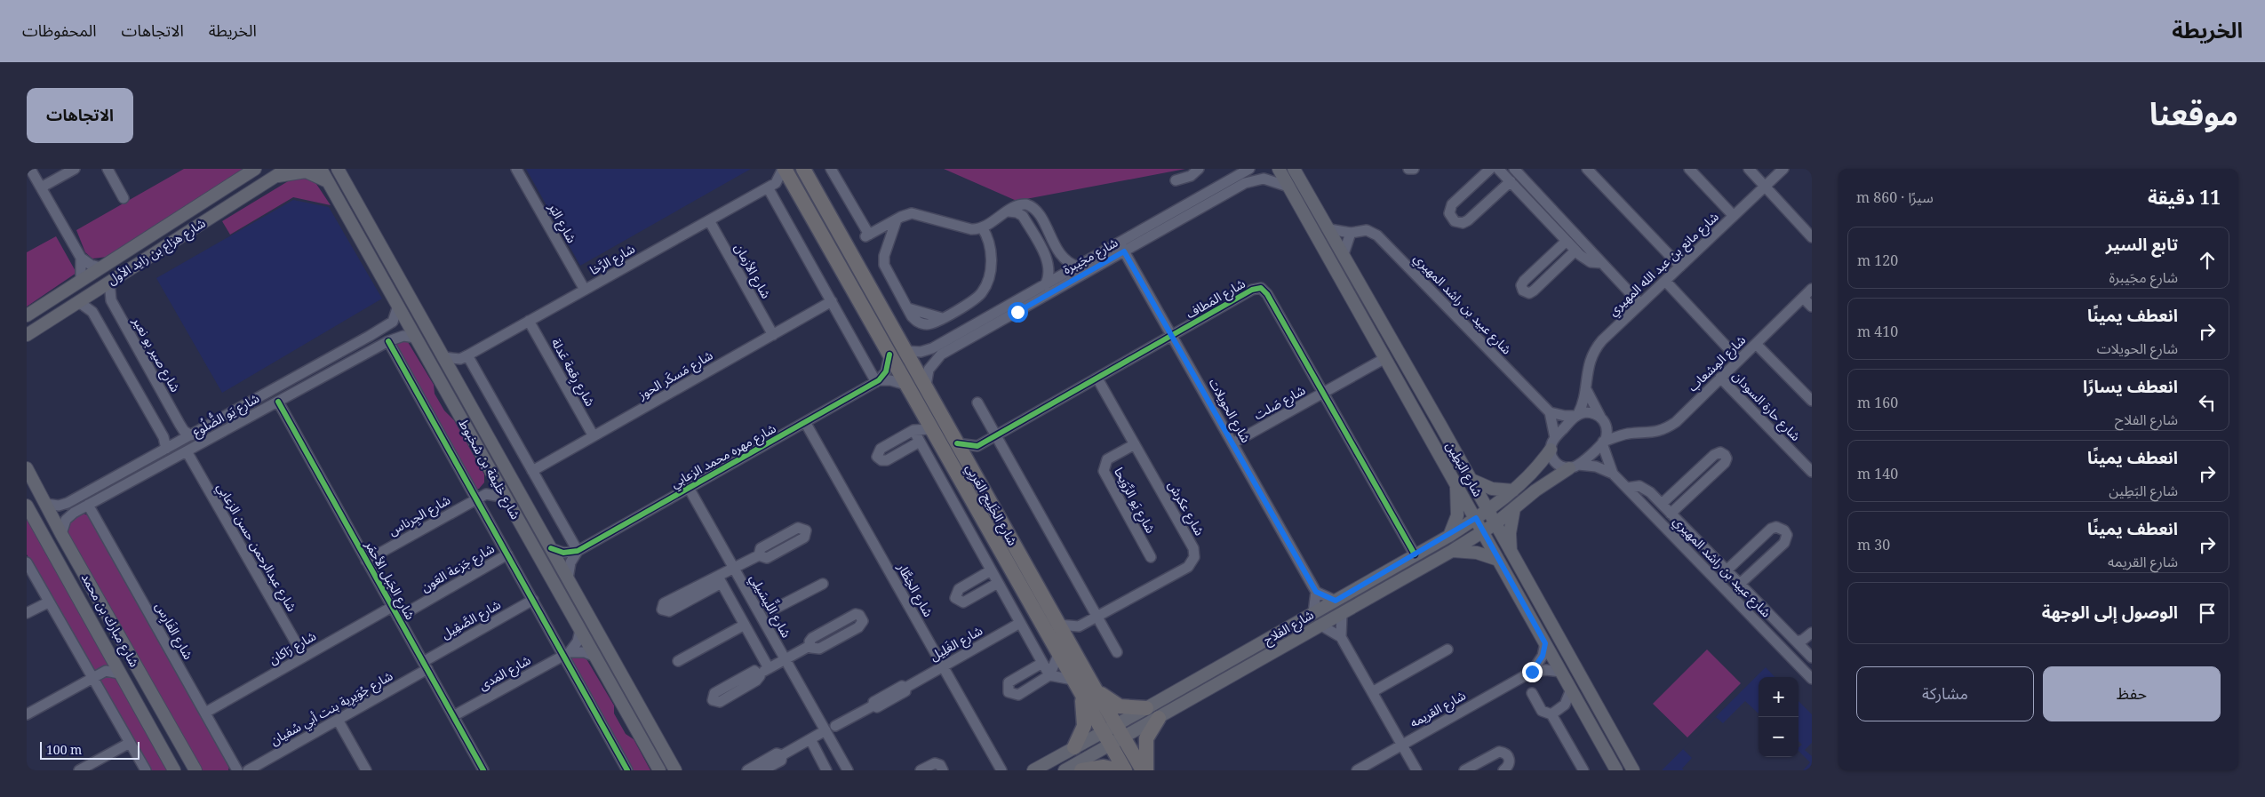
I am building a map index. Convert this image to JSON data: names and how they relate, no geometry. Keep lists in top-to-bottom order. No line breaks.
{"streets":{"highway":["شارع الخَلِيج العَربِي"],"main road":["شارع هزاع بن زايد الأول","شارع خليفة بن شخبوط","شارع البَطِين","شارع مبارك بن محمد","شارع الفلاح"],"street":["شارع البَر","شارع مجَيبرة","شارع الرَّخا","شارع مانع بن عبد الله المهيري","شارع الأزمان","شارع المَطاف","شارع عبيد بن راشد المهيري","شارع صير بو نعير","شارع المِشعاب","شارع رِقعة عَدلة","شارع مَسكَر الحوز","شارع صَلت","شارع حارة السودان","شارع الحويلات","شارع يَو الضُّلُوع","شارع مهره محمد الزعابي","شارع يَو الرِّوَيحا","شارع عكرش","شارع الجِرناس","شارع عبدالرحمن حسن الزعابي","شارع جَزعة العَون","شارع الجَبل الأحمَر","شارع الخِطَّار","شارع اللِّيسَيلِي","شارع الصَّقِيل","شارع الفَارِس","شارع الغَلِيل","شارع رَاكان","شارع المَدى","شارع جُوَيرِية بنت أبي سُفيان","شارع القريمه"]},"crossings":[["شارع البَر","شارع الرَّخا"],["شارع هزاع بن زايد الأول","شارع صير بو نعير"],["شارع مجَيبرة","شارع الحويلات"],["شارع مجَيبرة","شارع البَطِين"],["شارع مجَيبرة","شارع الخَلِيج العَربِي"],["شارع الرَّخا","شارع الأزمان"],["شارع الرَّخا","شارع رِقعة عَدلة"],["شارع مانع بن عبد الله المهيري","شارع عبيد بن راشد المهيري"],["شارع مانع بن عبد الله المهيري","شارع المِشعاب"],["شارع مانع بن عبد الله المهيري","شارع الفلاح"],["شارع الأزمان","شارع مَسكَر الحوز"],["شارع المَطاف","شارع صَلت"],["شارع المَطاف","شارع الحويلات"],["شارع المَطاف","شارع عكرش"],["شارع المَطاف","شارع الفلاح"],["شارع عبيد بن راشد المهيري","شارع المِشعاب"],["شارع عبيد بن راشد المهيري","شارع البَطِين"],["شارع عبيد بن راشد المهيري","شارع الفلاح"],["شارع صير بو نعير","شارع يَو الضُّلُوع"],["شارع المِشعاب","شارع حارة السودان"],["شارع المِشعاب","شارع الفلاح"],["شارع رِقعة عَدلة","شارع مَسكَر الحوز"],["شارع صَلت","شارع الحويلات"],["شارع صَلت","شارع البَطِين"],["شارع يَو الضُّلُوع","شارع خليفة بن شخبوط"],["شارع يَو الضُّلُوع","شارع عبدالرحمن حسن الزعابي"],["شارع يَو الضُّلُوع","شارع الجَبل الأحمَر"],["شارع يَو الضُّلُوع","شارع مبارك بن محمد"],["شارع يَو الضُّلُوع","شارع الفَارِس"],["شارع مهره محمد الزعابي","شارع الخِطَّار"],["شارع مهره محمد الزعابي","شارع اللِّيسَيلِي"],["شارع البَطِين","شارع الفلاح"],["شارع البَطِين","شارع القريمه"],["شارع يَو الرِّوَيحا","شارع عكرش"],["شارع الخَلِيج العَربِي","شارع الفلاح"],["شارع الجِرناس","شارع الجَبل الأحمَر"],["شارع عبدالرحمن حسن الزعابي","شارع رَاكان"],["شارع جَزعة العَون","شارع الجَبل الأحمَر"],["شارع الجَبل الأحمَر","شارع الصَّقِيل"],["شارع الجَبل الأحمَر","شارع رَاكان"],["شارع الجَبل الأحمَر","شارع المَدى"],["شارع الجَبل الأحمَر","شارع جُوَيرِية بنت أبي سُفيان"],["شارع الخِطَّار","شارع الغَلِيل"],["شارع اللِّيسَيلِي","شارع الغَلِيل"],["شارع الصَّقِيل","شارع جُوَيرِية بنت أبي سُفيان"],["شارع الفَارِس","شارع رَاكان"]],"scale_bar":"100 m","page":{"header":"الخريطة","nav":["الخريطة","الاتجاهات","المحفوظات"],"title":"موقعنا","buttons":["الاتجاهات",["حفظ","مشاركة"]],"heading":["11 دقيقة","سيرًا · 860 m"],"list":[["تابع السير","شارع مجَيبرة","120 m"],["انعطف يمينًا","شارع الحويلات","410 m"],["انعطف يسارًا","شارع الفلاح","160 m"],["انعطف يمينًا","شارع البَطِين","140 m"],["انعطف يمينًا","شارع القريمه","30 m"],"الوصول إلى الوجهة"],"map_buttons":["+","−"],"scale":"100 m"}}
